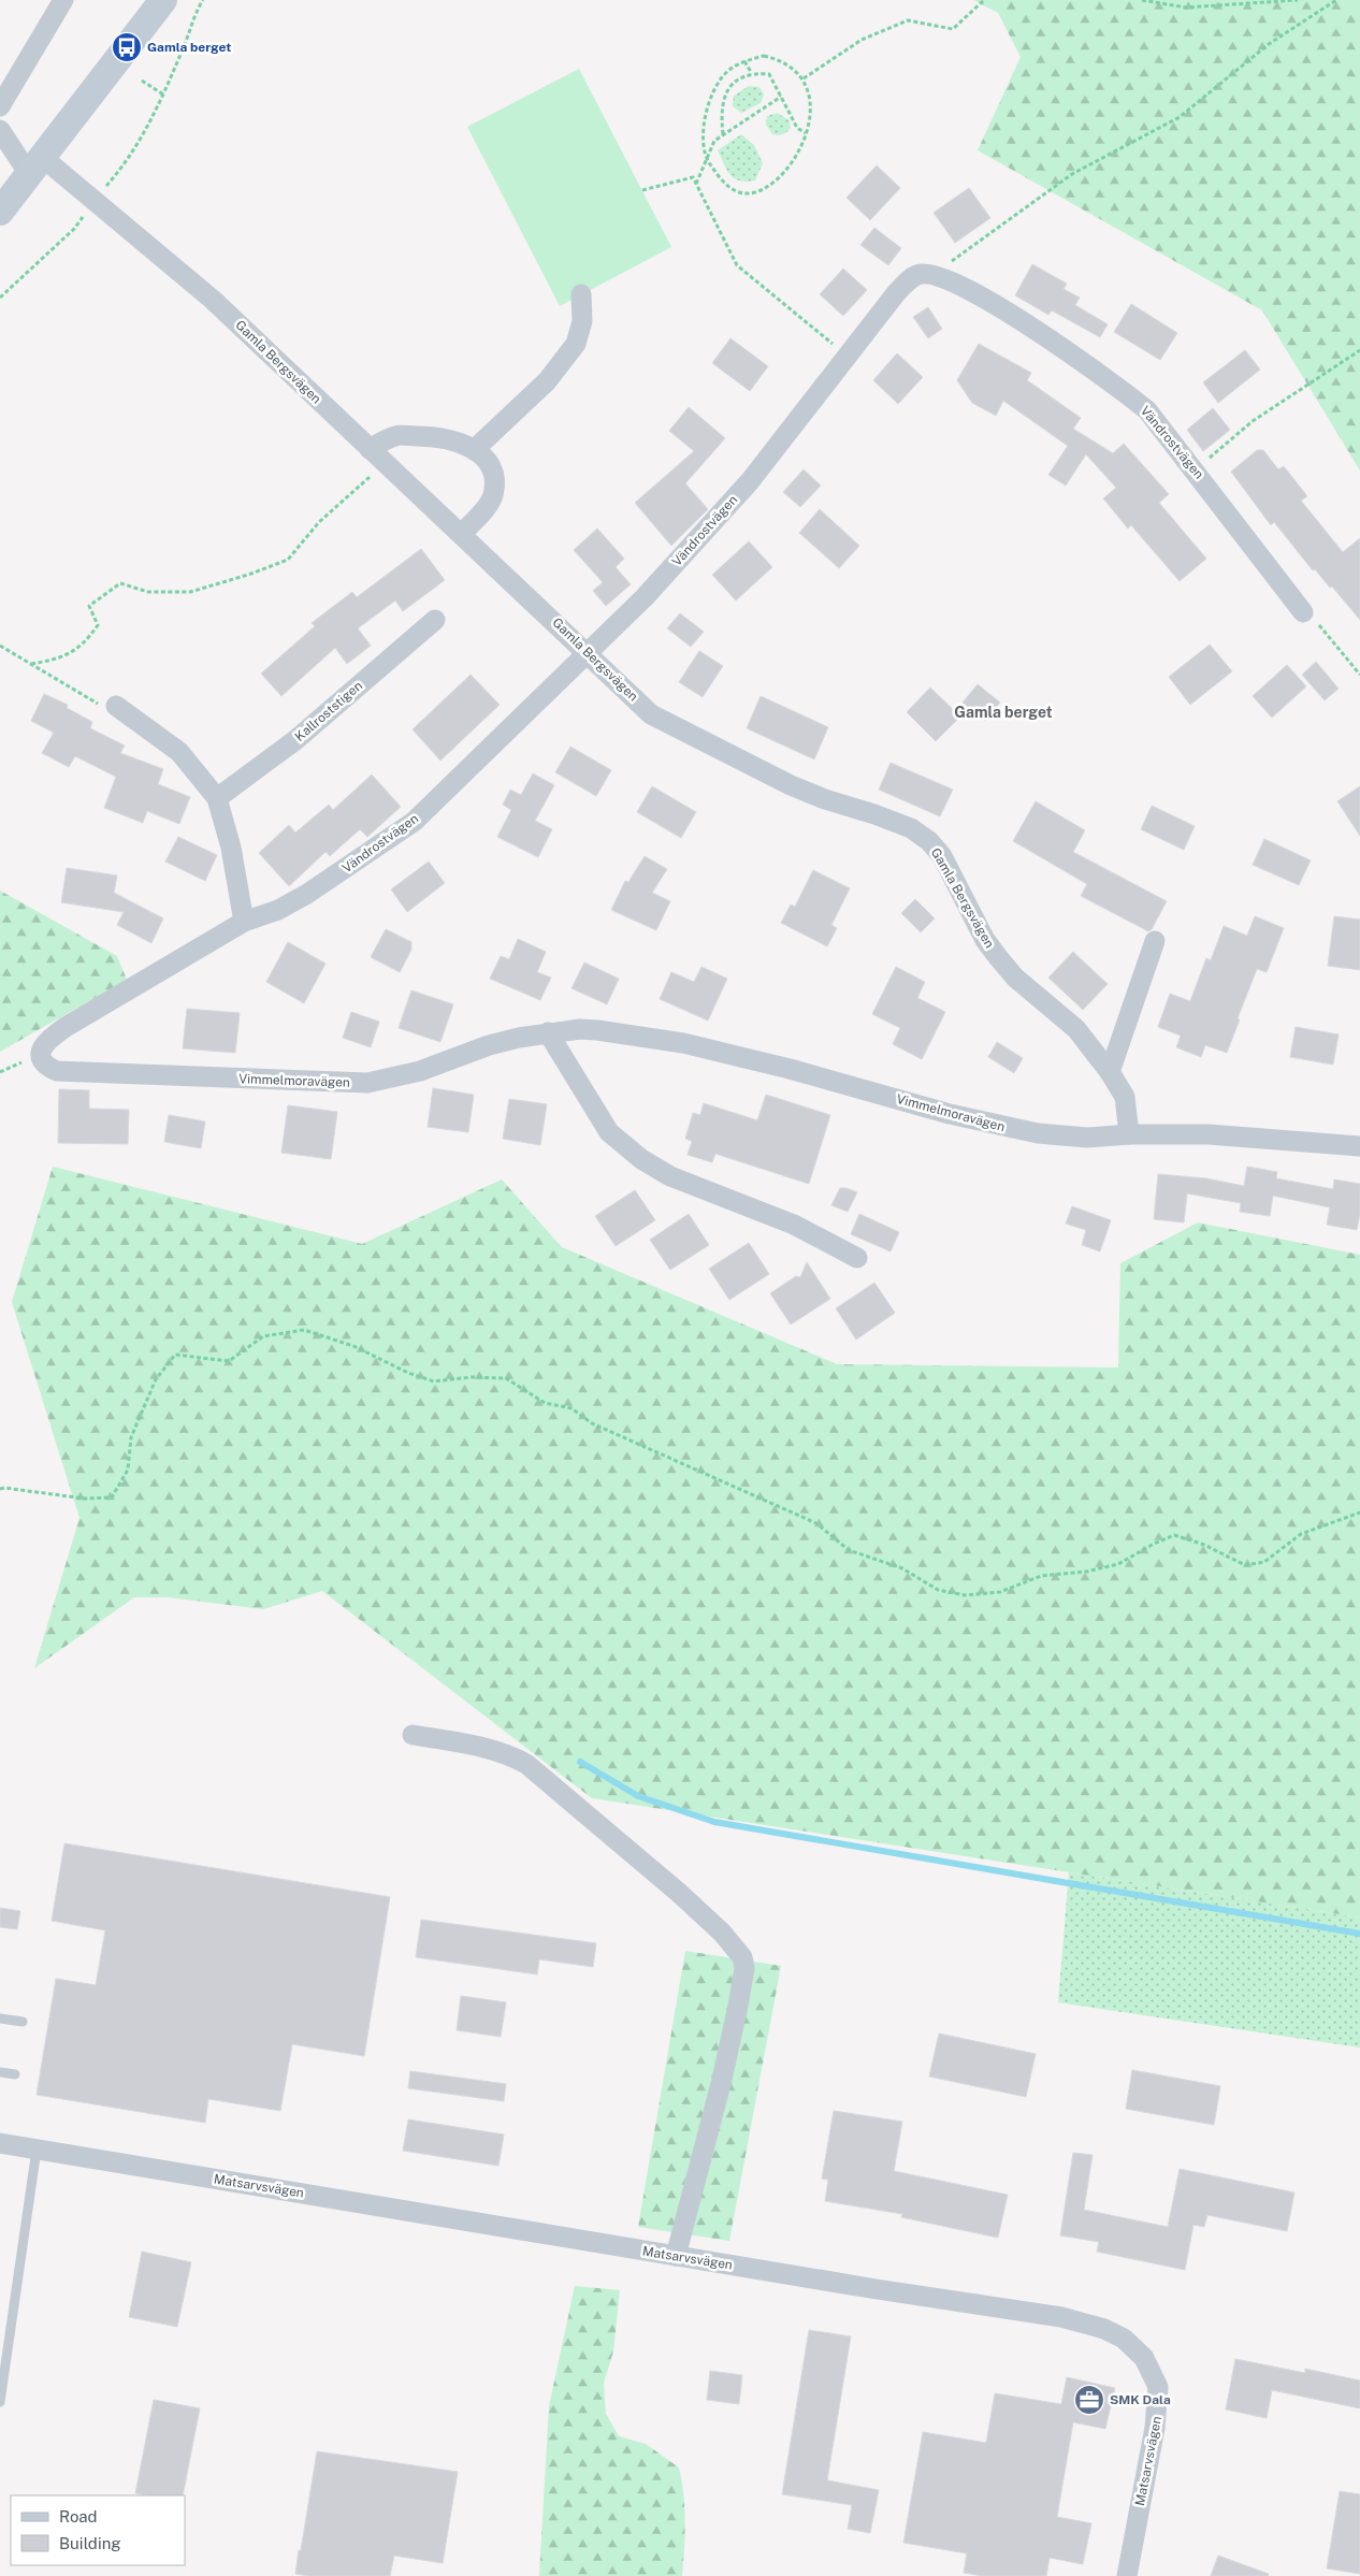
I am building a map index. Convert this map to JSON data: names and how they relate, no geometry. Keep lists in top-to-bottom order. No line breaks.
{"streets":{"street":["Gamla Bergsvägen","Vändrostvägen","Kallroststigen","Vimmelmoravägen","Matsarvsvägen"]},"crossings":[["Gamla Bergsvägen","Vändrostvägen"],["Gamla Bergsvägen","Vimmelmoravägen"],["Vändrostvägen","Vimmelmoravägen"]],"districts":["Gamla berget"],"places":{"bus stop":["Gamla berget"],"office":["SMK Dala"]},"legend":["Road","Building"]}
